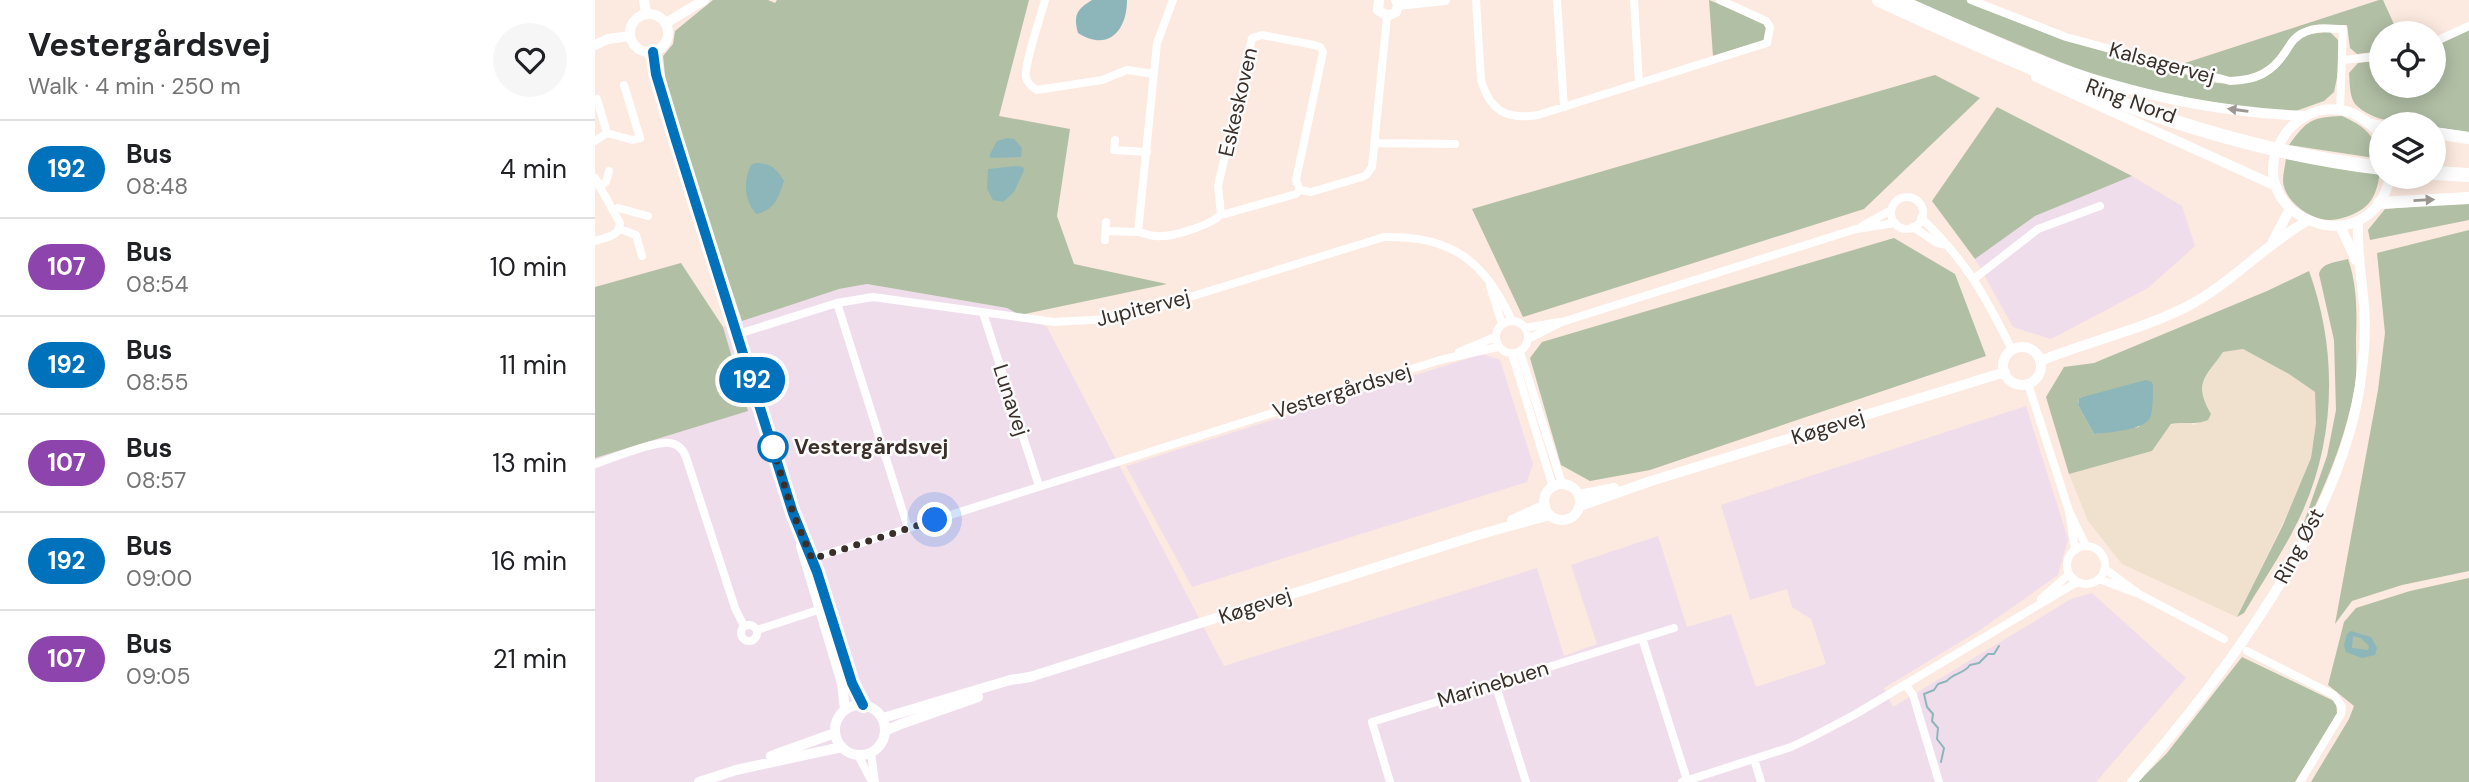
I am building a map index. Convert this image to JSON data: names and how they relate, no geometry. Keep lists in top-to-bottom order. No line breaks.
{"streets":{"highway":["Ring Nord"],"street":["Kalsagervej","Eskeskoven","Jupitervej","Vestergårdsvej","Lunavej","Køgevej","Ring Øst","Marinebuen"]},"crossings":[["Jupitervej","Vestergårdsvej"],["Jupitervej","Lunavej"],["Vestergårdsvej","Lunavej"]],"places":["Vestergårdsvej"],"lines":["bus line 192"],"page":{"heading":["Vestergårdsvej","Walk · 4 min · 250 m"],"on_map":"192","list":[{"mark":"192","name":"Bus","note":"08:48","value":"4 min"},{"mark":"107","name":"Bus","note":"08:54","value":"10 min"},{"mark":"192","name":"Bus","note":"08:55","value":"11 min"},{"mark":"107","name":"Bus","note":"08:57","value":"13 min"},{"mark":"192","name":"Bus","note":"09:00","value":"16 min"},{"mark":"107","name":"Bus","note":"09:05","value":"21 min"}]}}
